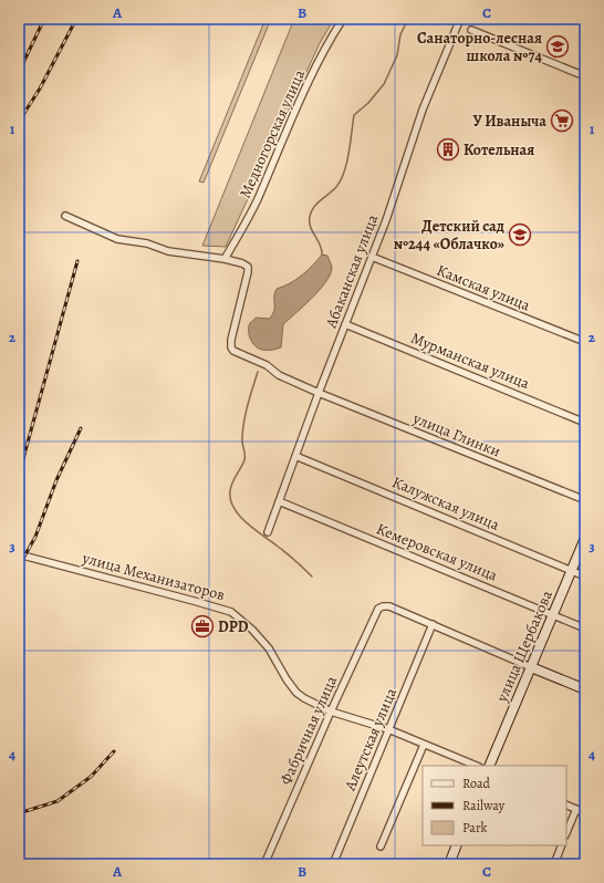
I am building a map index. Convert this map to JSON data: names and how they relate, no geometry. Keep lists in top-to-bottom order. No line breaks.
{"streets":{"street":["Медногорская улица","Абаканская улица","Камская улица","Мурманская улица","улица Глинки","Калужская улица","Кемеровская улица","улица Механизаторов","улица Щербакова","Фабричная улица","Алеутская улица"]},"crossings":[["Медногорская улица","улица Глинки"],["Абаканская улица","Камская улица"],["Абаканская улица","Мурманская улица"],["Абаканская улица","улица Глинки"],["Абаканская улица","Калужская улица"],["Абаканская улица","Кемеровская улица"],["Калужская улица","улица Щербакова"],["Кемеровская улица","улица Щербакова"],["улица Механизаторов","Фабричная улица"],["Фабричная улица","Алеутская улица"]],"places":{"school or university":["Санаторно-лесная школа №74","Детский сад №244 «Облачко»"],"supermarket":["У Иваныча"],"building":["Котельная"],"office":["DPD"]},"legend":["Road","Railway","Park"],"grid":{"columns":["A","B","C"],"rows":["1","2","3","4"]}}
